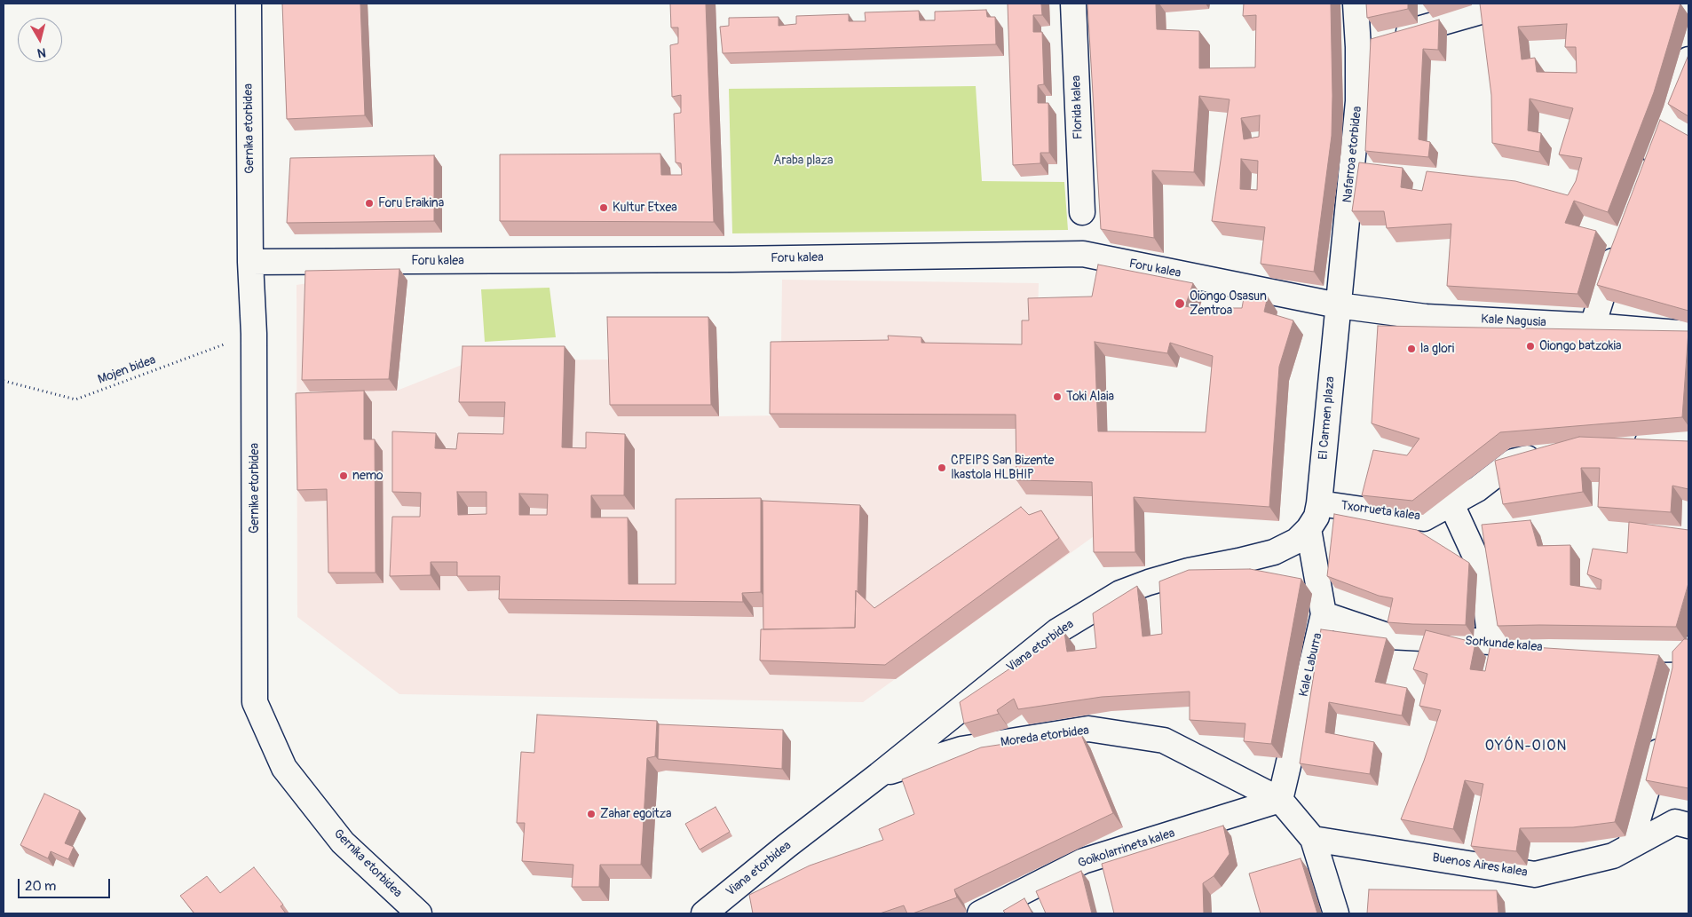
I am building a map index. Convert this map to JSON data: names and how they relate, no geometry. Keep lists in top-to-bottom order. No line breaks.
{"streets":{"street":["Florida kalea","Gernika etorbidea","Nafarroa etorbidea","Foru kalea","Kale Nagusia","El Carmen plaza","Txorrueta kalea","Sorkunde kalea","Viana etorbidea","Kale Laburra","Moreda etorbidea","Goikolarrineta kalea","Buenos Aires kalea"],"path":["Mojen bidea"]},"crossings":[["Gernika etorbidea","Foru kalea"],["Gernika etorbidea","Mojen bidea"],["Nafarroa etorbidea","Foru kalea"],["Nafarroa etorbidea","Kale Nagusia"],["Nafarroa etorbidea","El Carmen plaza"],["Foru kalea","Kale Nagusia"],["Foru kalea","El Carmen plaza"],["Kale Nagusia","El Carmen plaza"],["El Carmen plaza","Txorrueta kalea"],["El Carmen plaza","Viana etorbidea"],["El Carmen plaza","Kale Laburra"],["Sorkunde kalea","Kale Laburra"],["Viana etorbidea","Kale Laburra"],["Viana etorbidea","Moreda etorbidea"],["Kale Laburra","Moreda etorbidea"],["Kale Laburra","Goikolarrineta kalea"],["Moreda etorbidea","Goikolarrineta kalea"]],"districts":["OYÓN-OION"],"parks":["Araba plaza"],"places":["Foru Eraikina","Kultur Etxea","Oiongo Osasun Zentroa","Oiongo batzokia","la glori","Toki Alaia","CPEIPS San Bizente Ikastola HLBHIP","nemo","Zahar egoitza"],"scale_bar":"20 m","north":"bottom"}
